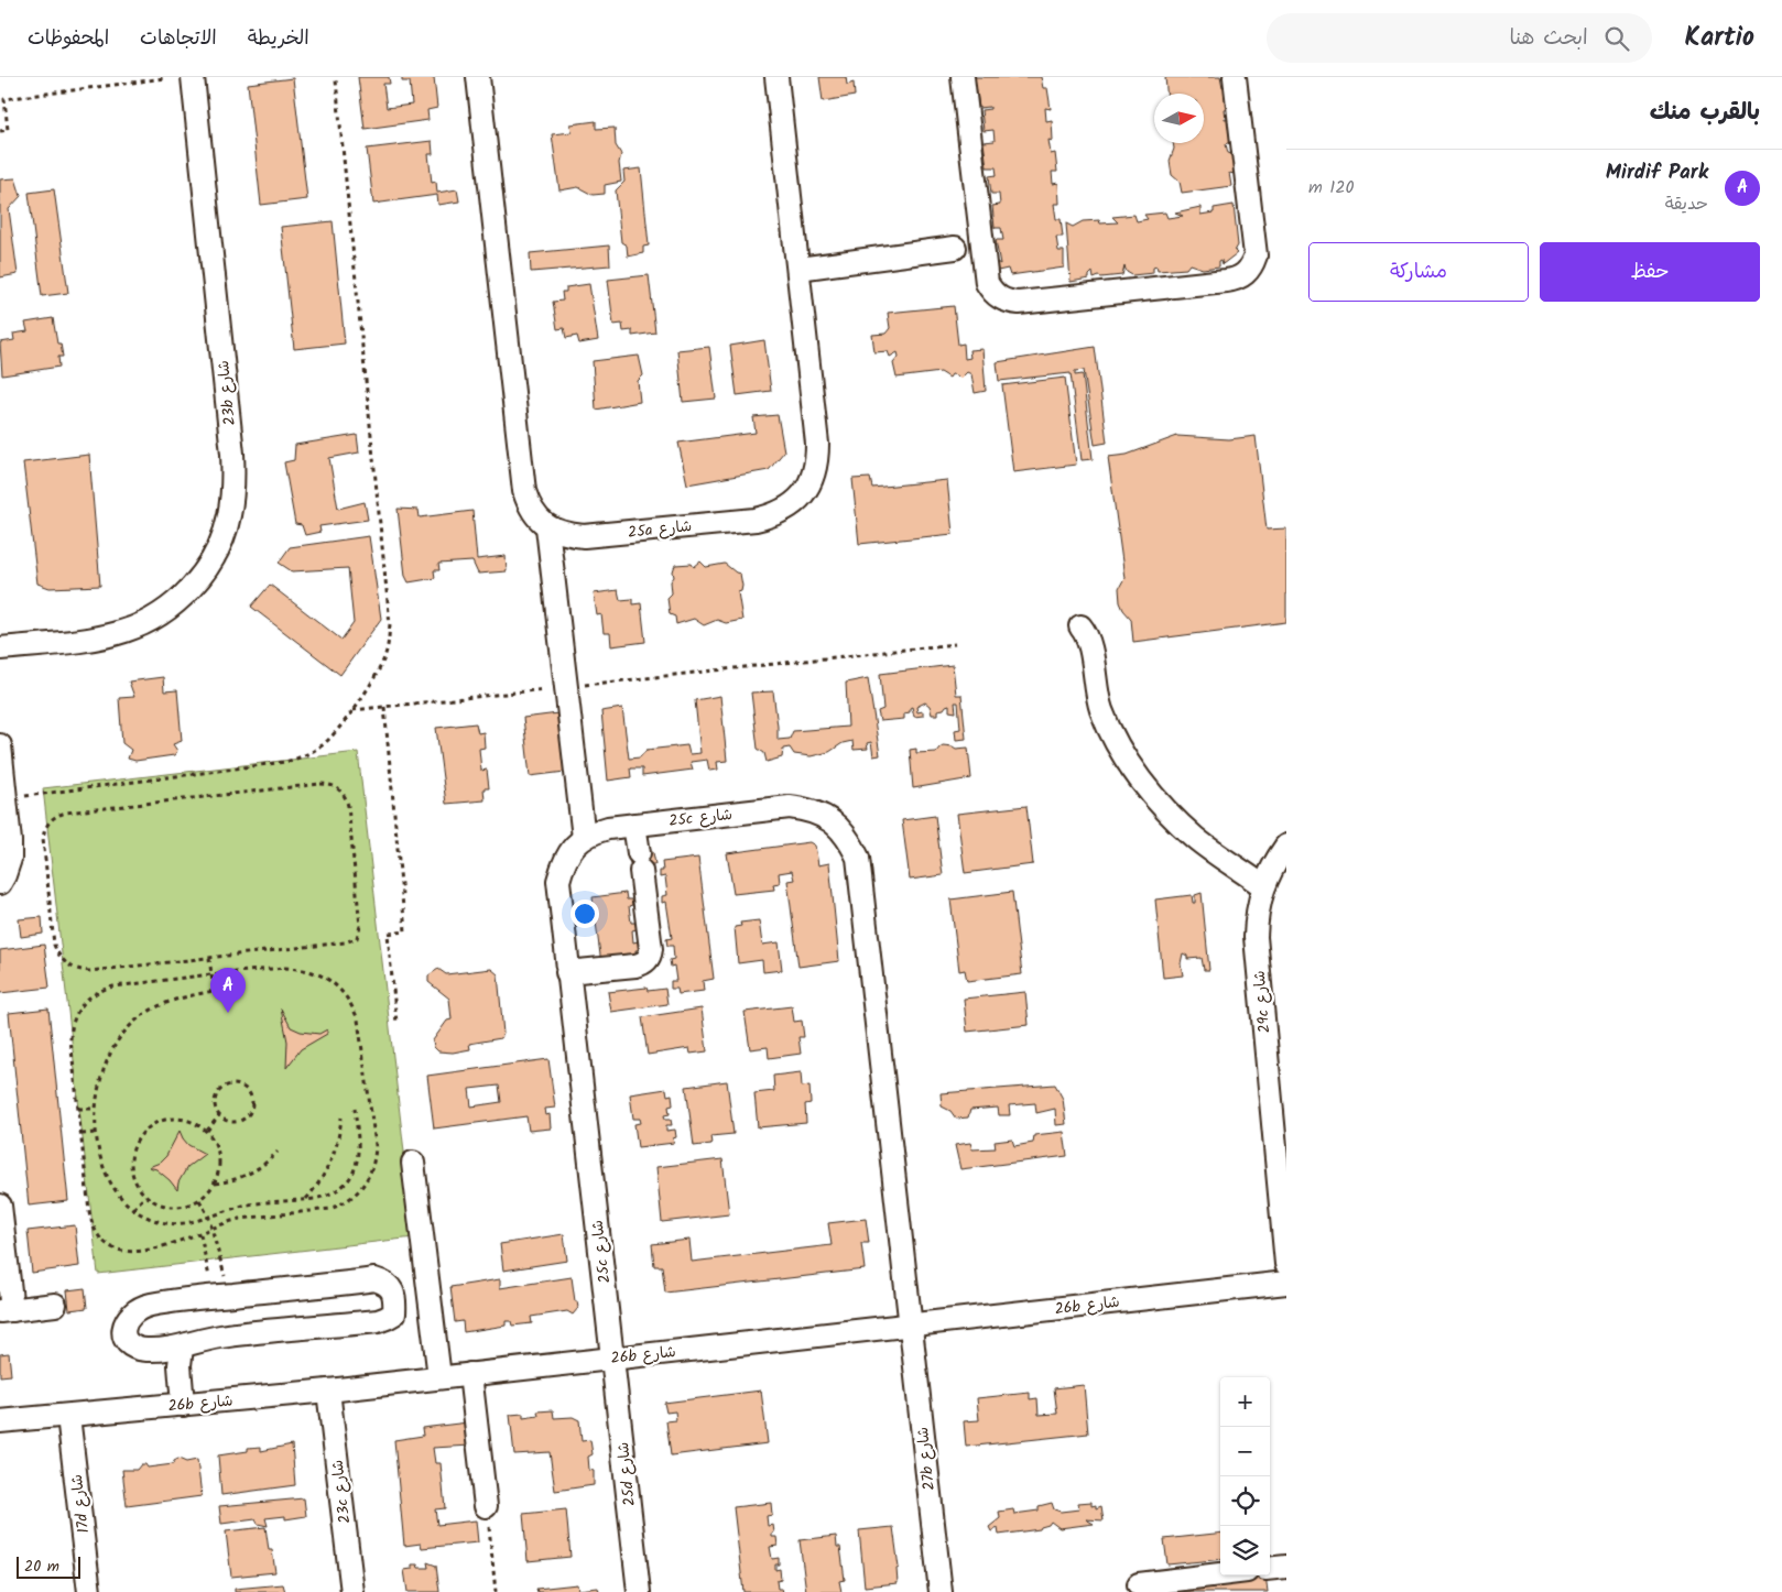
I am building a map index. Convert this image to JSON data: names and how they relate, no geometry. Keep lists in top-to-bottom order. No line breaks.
{"streets":{"street":["23b شارع","25a شارع","25c شارع","29c شارع","26b شارع","27b شارع","25d شارع","23c شارع","17d شارع"]},"crossings":[["25c شارع","26b شارع"],["25c شارع","27b شارع"],["25c شارع","25d شارع"],["26b شارع","27b شارع"],["26b شارع","25d شارع"],["26b شارع","23c شارع"],["26b شارع","17d شارع"]],"scale_bar":"20 m","north":"right","page":{"header":"Kartio","search":"ابحث هنا","nav":["الخريطة","الاتجاهات","المحفوظات"],"heading":"بالقرب منك","list":[{"mark":"A","name":"Mirdif Park","note":"حديقة","value":"120 m"}],"buttons":["حفظ","مشاركة"],"pins":"A","map_buttons":["+","−"],"scale":"20 m"}}
